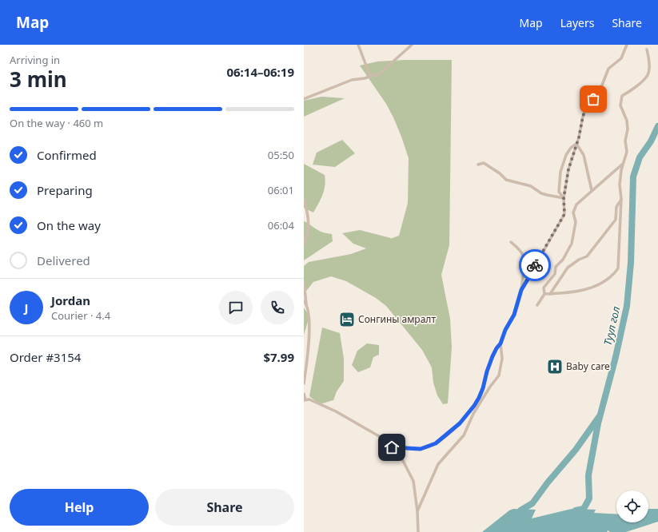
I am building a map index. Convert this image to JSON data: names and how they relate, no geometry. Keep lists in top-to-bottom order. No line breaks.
{"water":["Туул гол"],"places":{"hotel":["Сонгины амралт"],"hospital":["Baby care"]},"page":{"header":"Map","nav":["Map","Layers","Share"],"heading":["3 min","Arriving in","06:14–06:19"],"panel":["Jordan","Courier · 4.4","Order #3154","$7.99"],"bar":"On the way · 460 m","list":[["Confirmed","05:50"],["Preparing","06:01"],["On the way","06:04"],"Delivered"],"round":"J","buttons":["Help","Share"]}}
